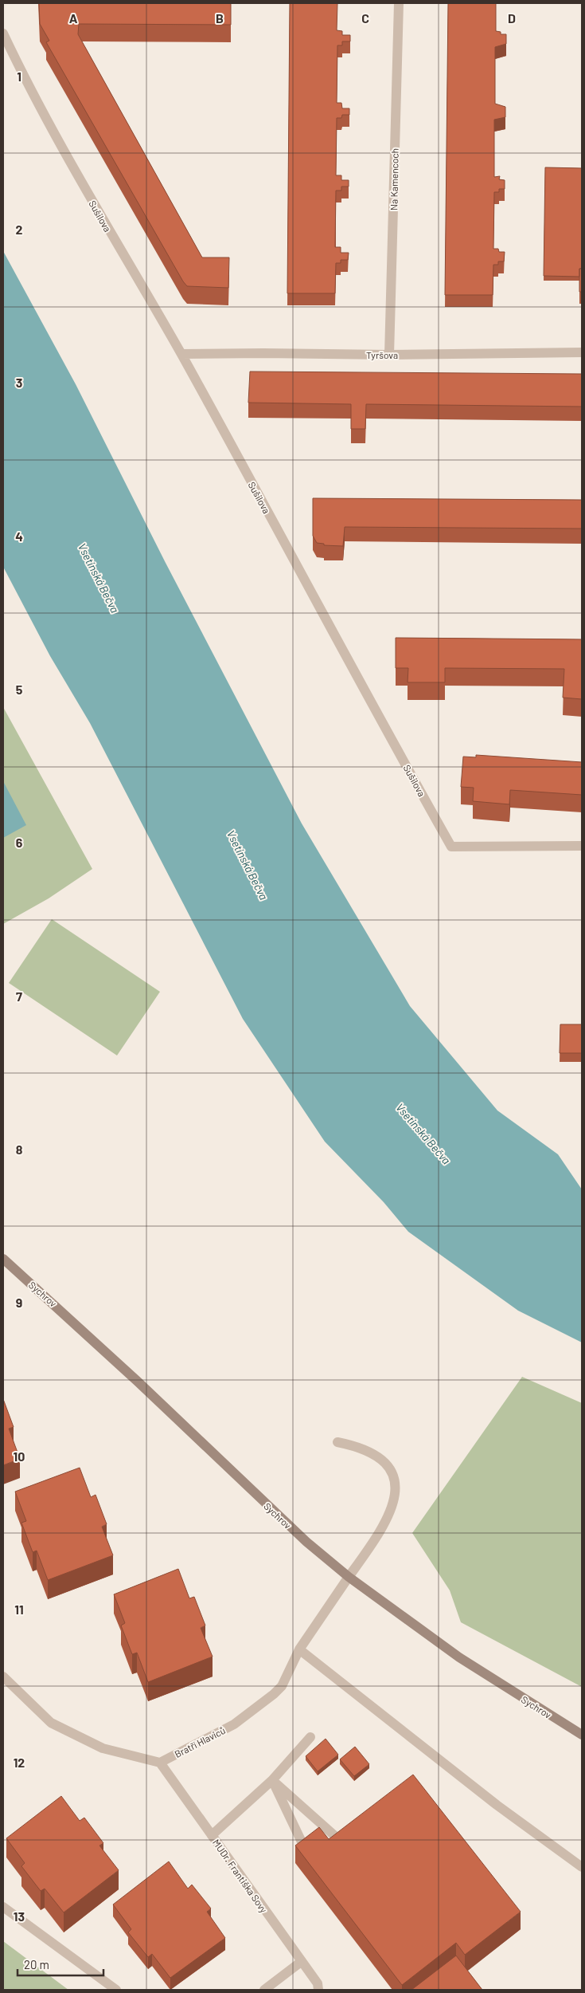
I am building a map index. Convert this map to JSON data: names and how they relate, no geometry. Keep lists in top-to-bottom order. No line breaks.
{"streets":{"street":["Na Kamencoch","Sušilova","Tyršova","Sychrov","Bratří Hlaviců","MUDr. Františka Sovy"]},"crossings":[["Na Kamencoch","Tyršova"],["Sušilova","Tyršova"],["Sychrov","Bratří Hlaviců"],["Bratří Hlaviců","MUDr. Františka Sovy"]],"water":["Vsetínská Bečva"],"scale_bar":"20 m","grid":{"columns":["A","B","C","D"],"rows":["1","2","3","4","5","6","7","8","9","10","11","12","13"]}}
